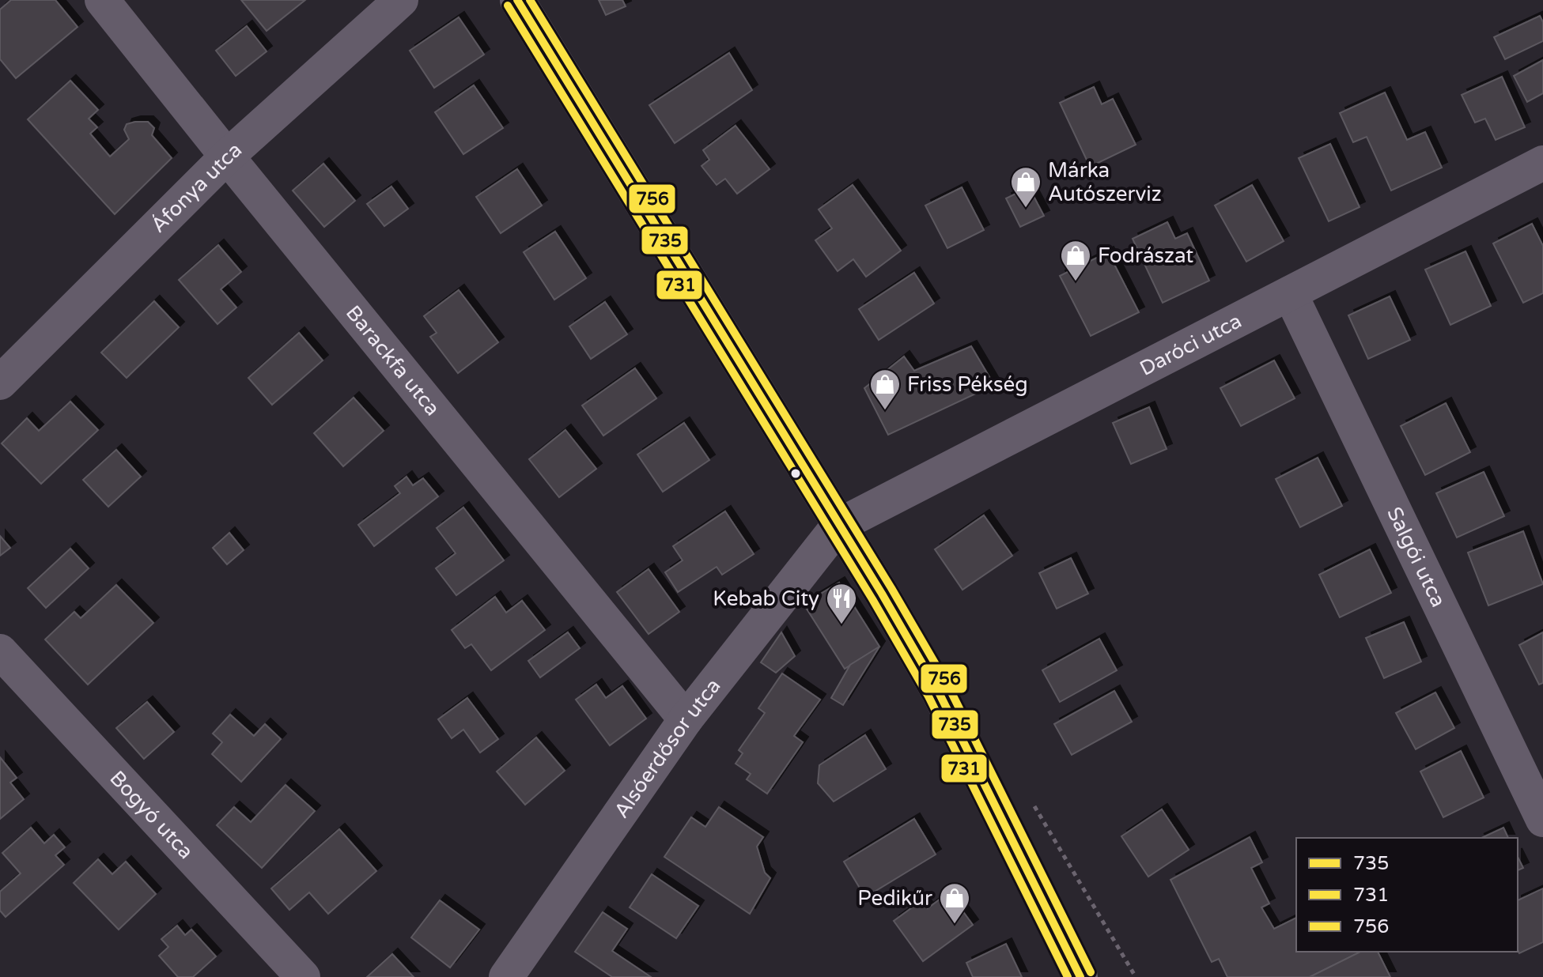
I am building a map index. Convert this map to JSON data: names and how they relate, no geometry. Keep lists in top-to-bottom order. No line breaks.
{"streets":{"street":["Áfonya utca","Daróci utca","Barackfa utca","Salgói utca","Alsóerdősor utca","Bogyó utca"]},"crossings":[["Áfonya utca","Barackfa utca"],["Daróci utca","Salgói utca"],["Daróci utca","Alsóerdősor utca"],["Barackfa utca","Alsóerdősor utca"]],"places":{"shop":["Márka Autószerviz","Fodrászat","Friss Pékség","Pedikűr"],"restaurant":["Kebab City"]},"lines":["transit line 735","transit line 756","transit line 731"],"legend":["735","731","756"]}
